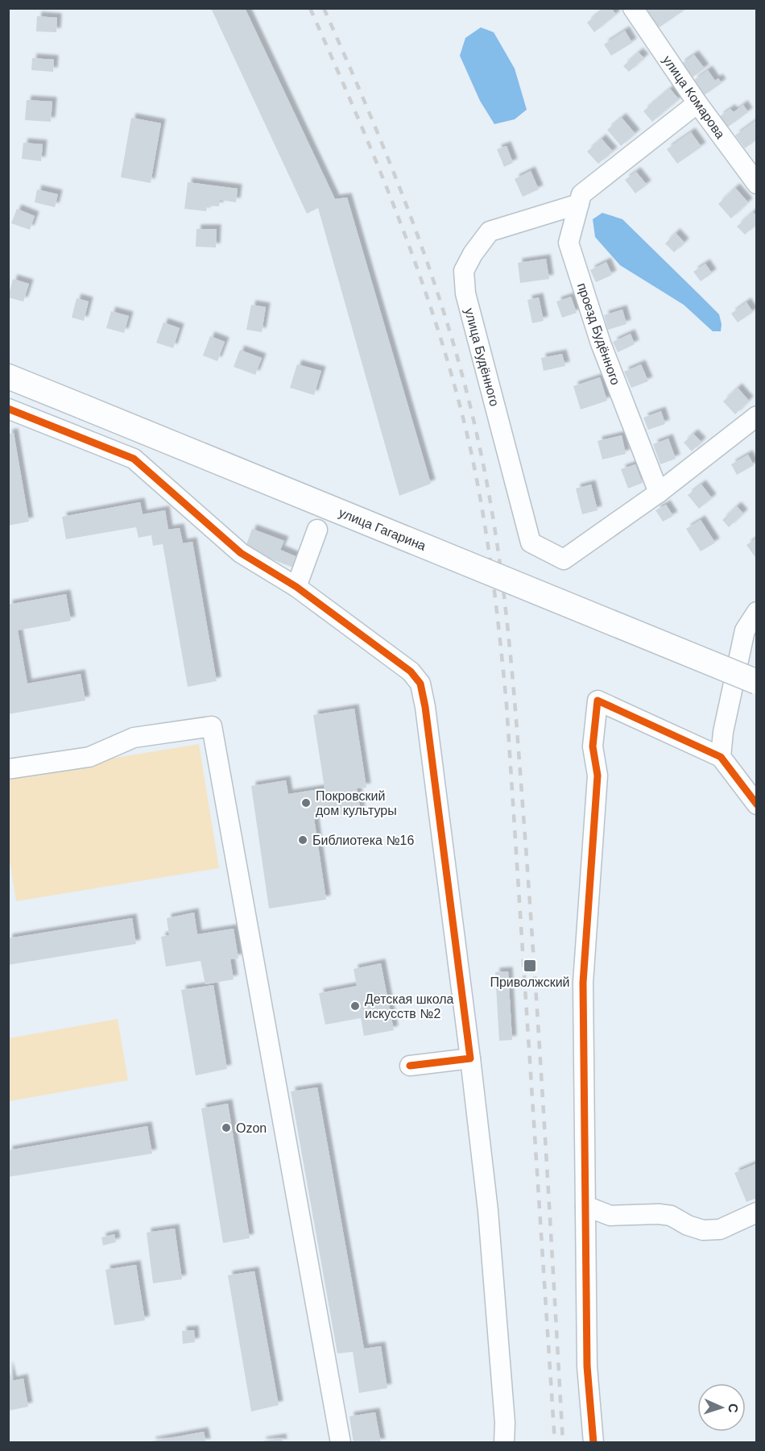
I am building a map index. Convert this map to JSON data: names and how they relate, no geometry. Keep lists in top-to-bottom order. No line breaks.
{"streets":{"main road":["улица Гагарина"],"street":["улица Комарова","проезд Будённого","улица Будённого"]},"crossings":[["улица Комарова","проезд Будённого"],["проезд Будённого","улица Будённого"]],"places":{"other":["Покровский дом культуры","Библиотека №16","Детская школа искусств №2","Ozon"],"transit":["Приволжский"]},"north":"right"}
